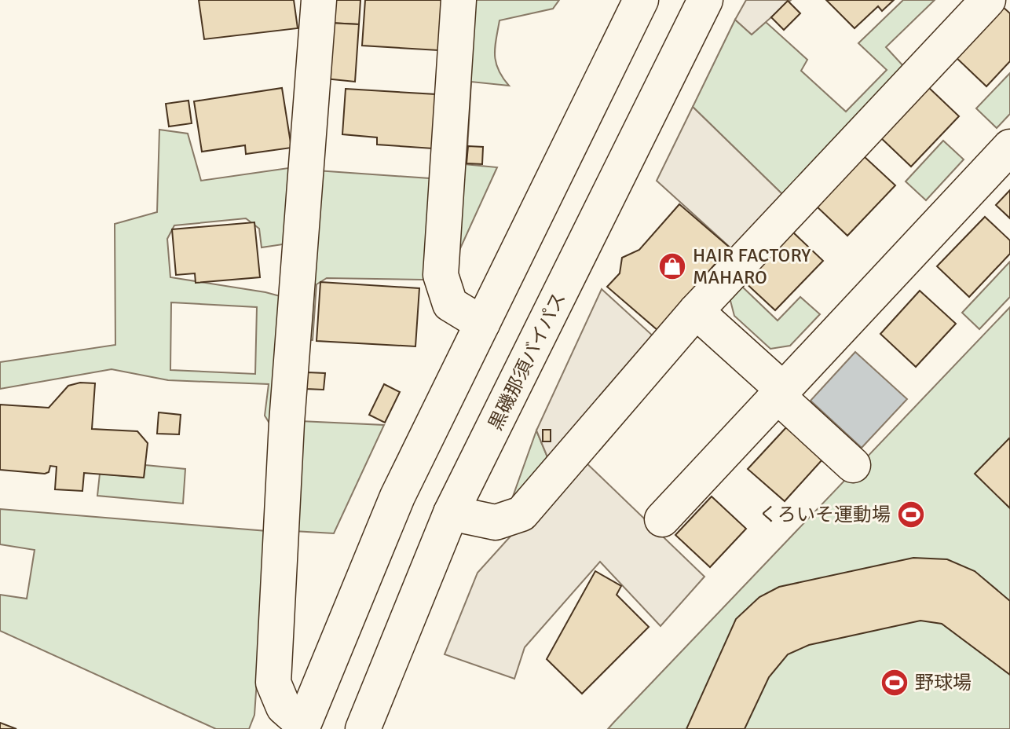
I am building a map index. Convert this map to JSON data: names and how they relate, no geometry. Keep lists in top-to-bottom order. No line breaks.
{"streets":{"street":["黒磯那須バイパス"]},"places":{"shop":["HAIR FACTORY MAHARO"],"sports":["くろいそ運動場","野球場"]}}
